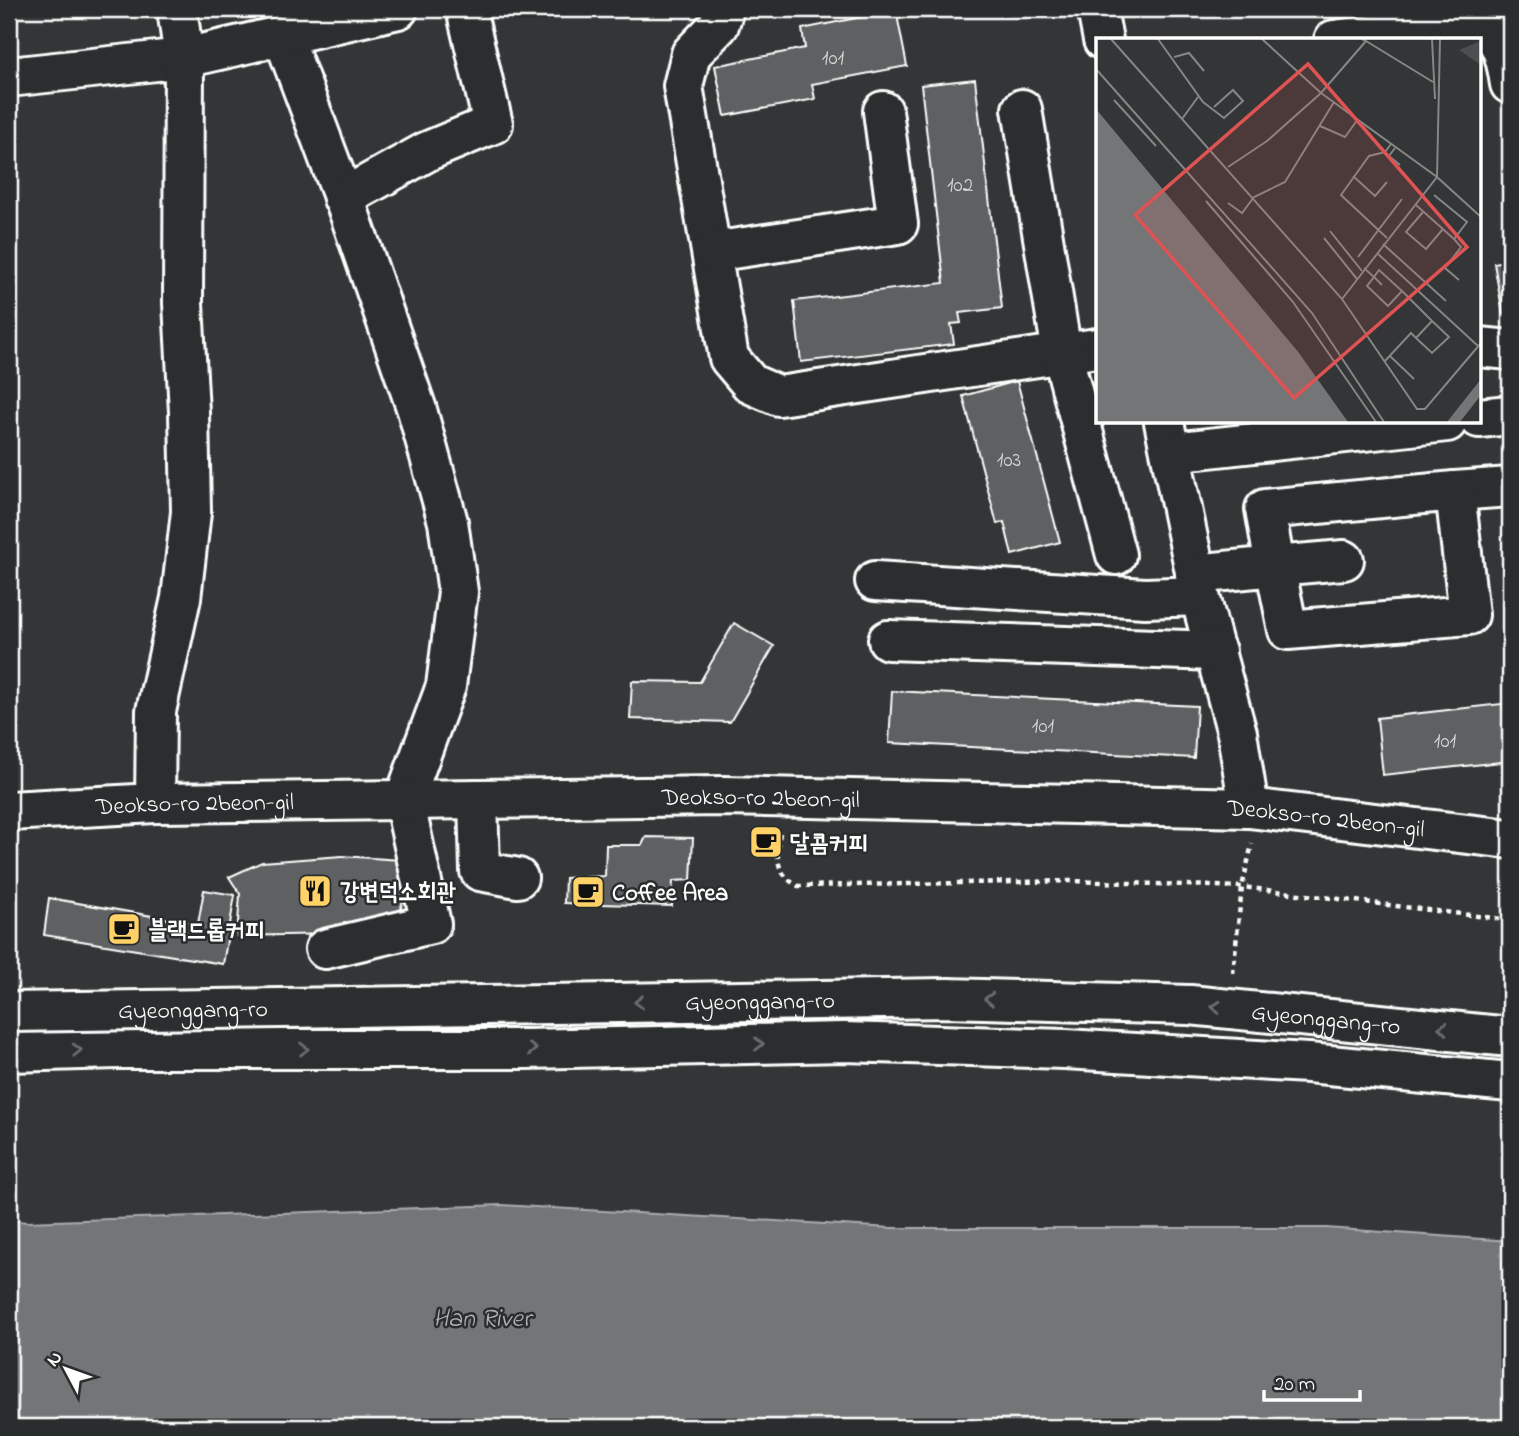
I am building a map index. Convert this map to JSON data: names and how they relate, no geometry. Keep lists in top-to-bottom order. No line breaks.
{"streets":{"street":["Deokso-ro 2beon-gil","Gyeonggang-ro"]},"water":["Han River"],"places":{"cafe":["달콤커피","Coffee Area","블랙드롭커피"],"restaurant":["강변덕소회관"]},"house_numbers":["101","102","103","101","101"],"scale_bar":"20 m","north":"top left"}
